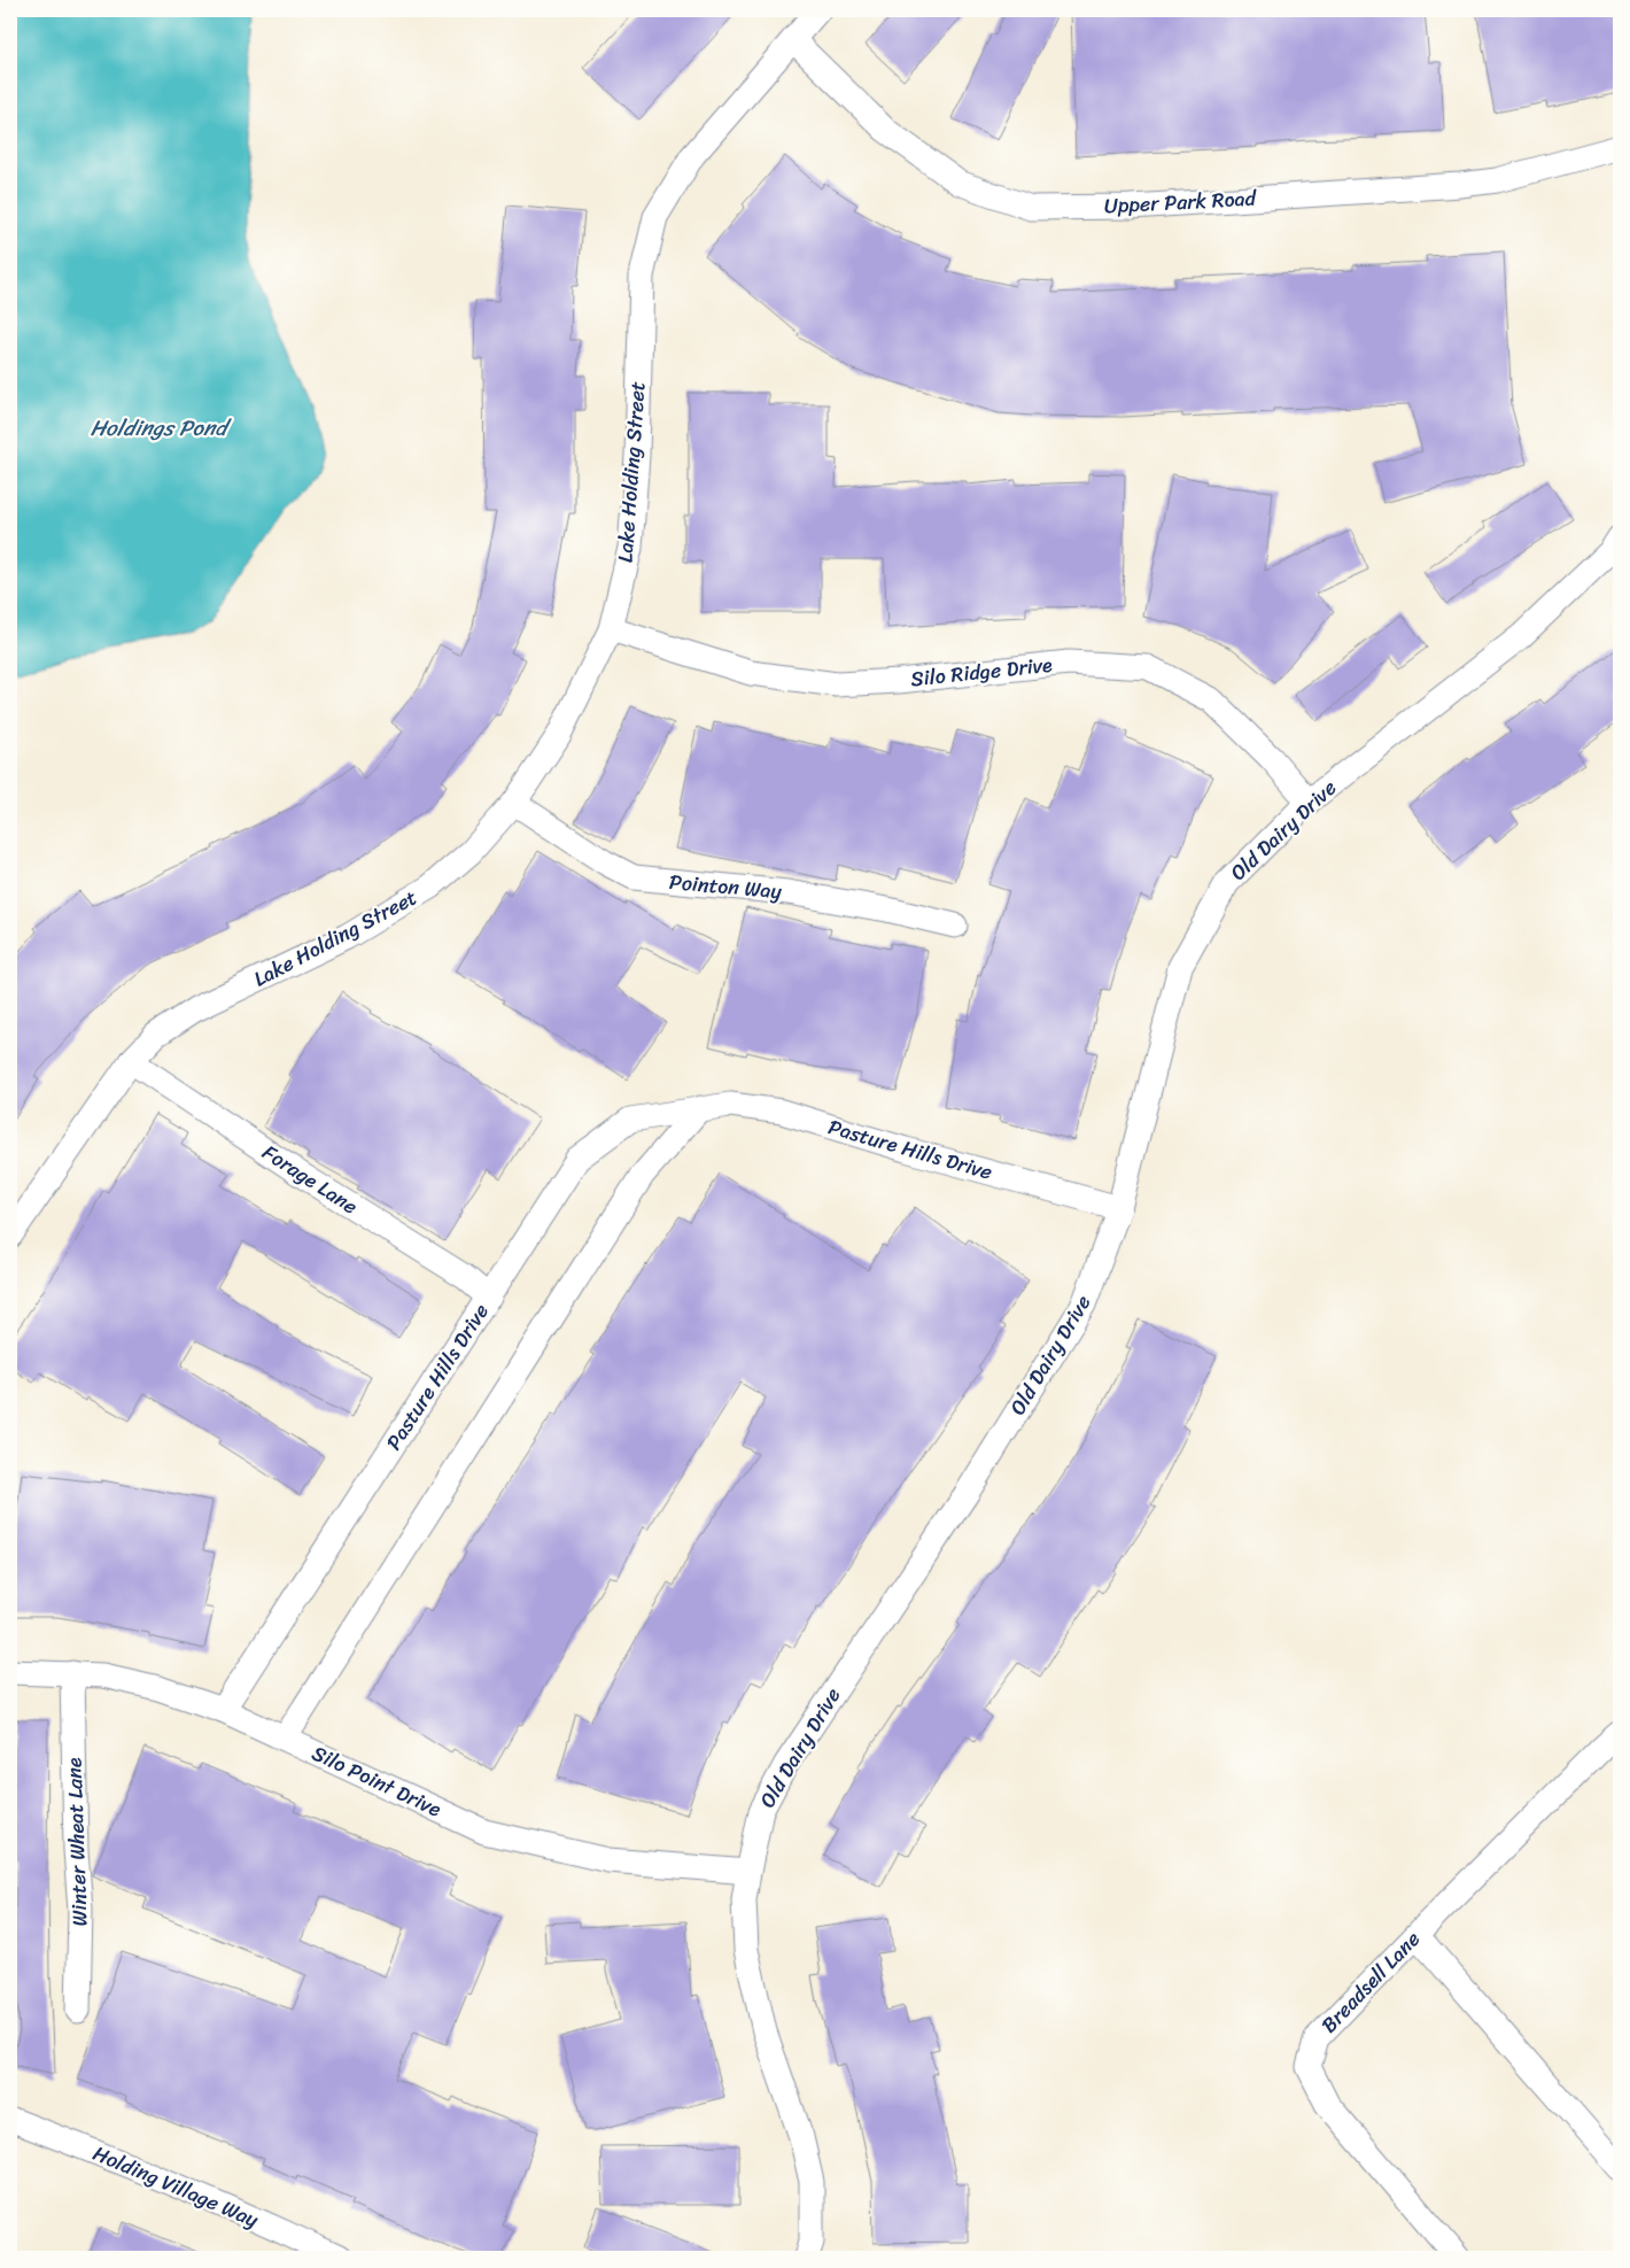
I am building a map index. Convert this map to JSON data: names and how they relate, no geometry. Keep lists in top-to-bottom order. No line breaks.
{"streets":{"street":["Upper Park Road","Lake Holding Street","Silo Ridge Drive","Old Dairy Drive","Pointon Way","Pasture Hills Drive","Forage Lane","Silo Point Drive","Winter Wheat Lane","Breadsell Lane","Holding Village Way"]},"crossings":[["Upper Park Road","Lake Holding Street"],["Lake Holding Street","Silo Ridge Drive"],["Lake Holding Street","Pointon Way"],["Lake Holding Street","Forage Lane"],["Silo Ridge Drive","Old Dairy Drive"],["Old Dairy Drive","Pasture Hills Drive"],["Old Dairy Drive","Silo Point Drive"],["Pasture Hills Drive","Forage Lane"],["Pasture Hills Drive","Silo Point Drive"],["Silo Point Drive","Winter Wheat Lane"]],"water":["Holdings Pond"]}
